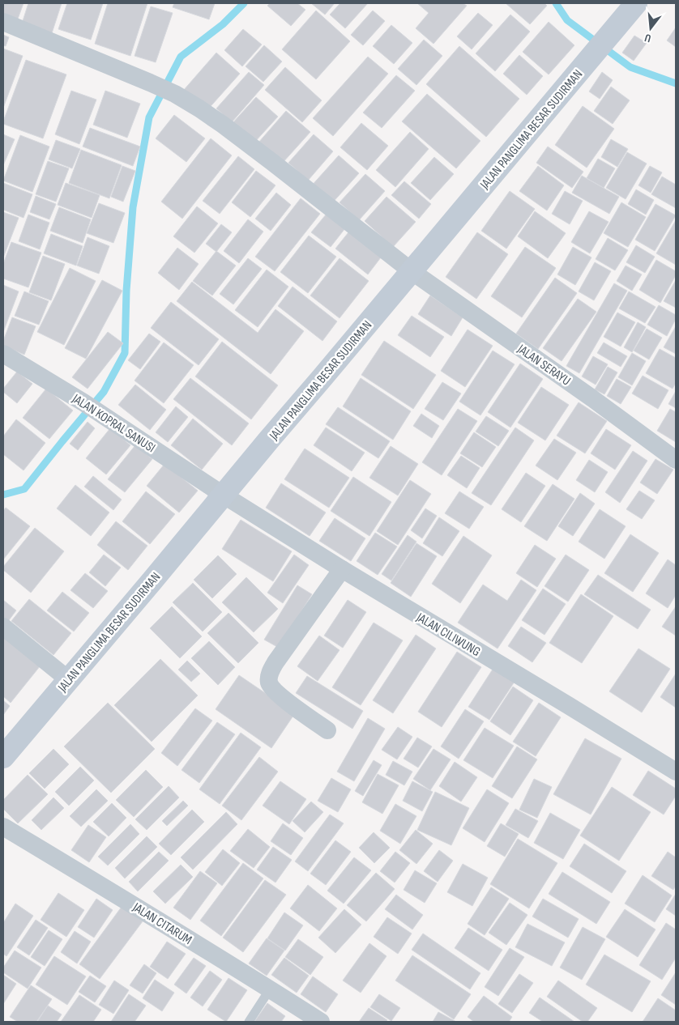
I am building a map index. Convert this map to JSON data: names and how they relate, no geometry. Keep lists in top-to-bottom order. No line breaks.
{"streets":{"main road":["JALAN PANGLIMA BESAR SUDIRMAN"],"street":["JALAN SERAYU","JALAN KOPRAL SANUSI","JALAN CILIWUNG","JALAN CITARUM"]},"crossings":[["JALAN PANGLIMA BESAR SUDIRMAN","JALAN SERAYU"],["JALAN PANGLIMA BESAR SUDIRMAN","JALAN KOPRAL SANUSI"],["JALAN PANGLIMA BESAR SUDIRMAN","JALAN CILIWUNG"],["JALAN KOPRAL SANUSI","JALAN CILIWUNG"]],"north":"bottom"}
